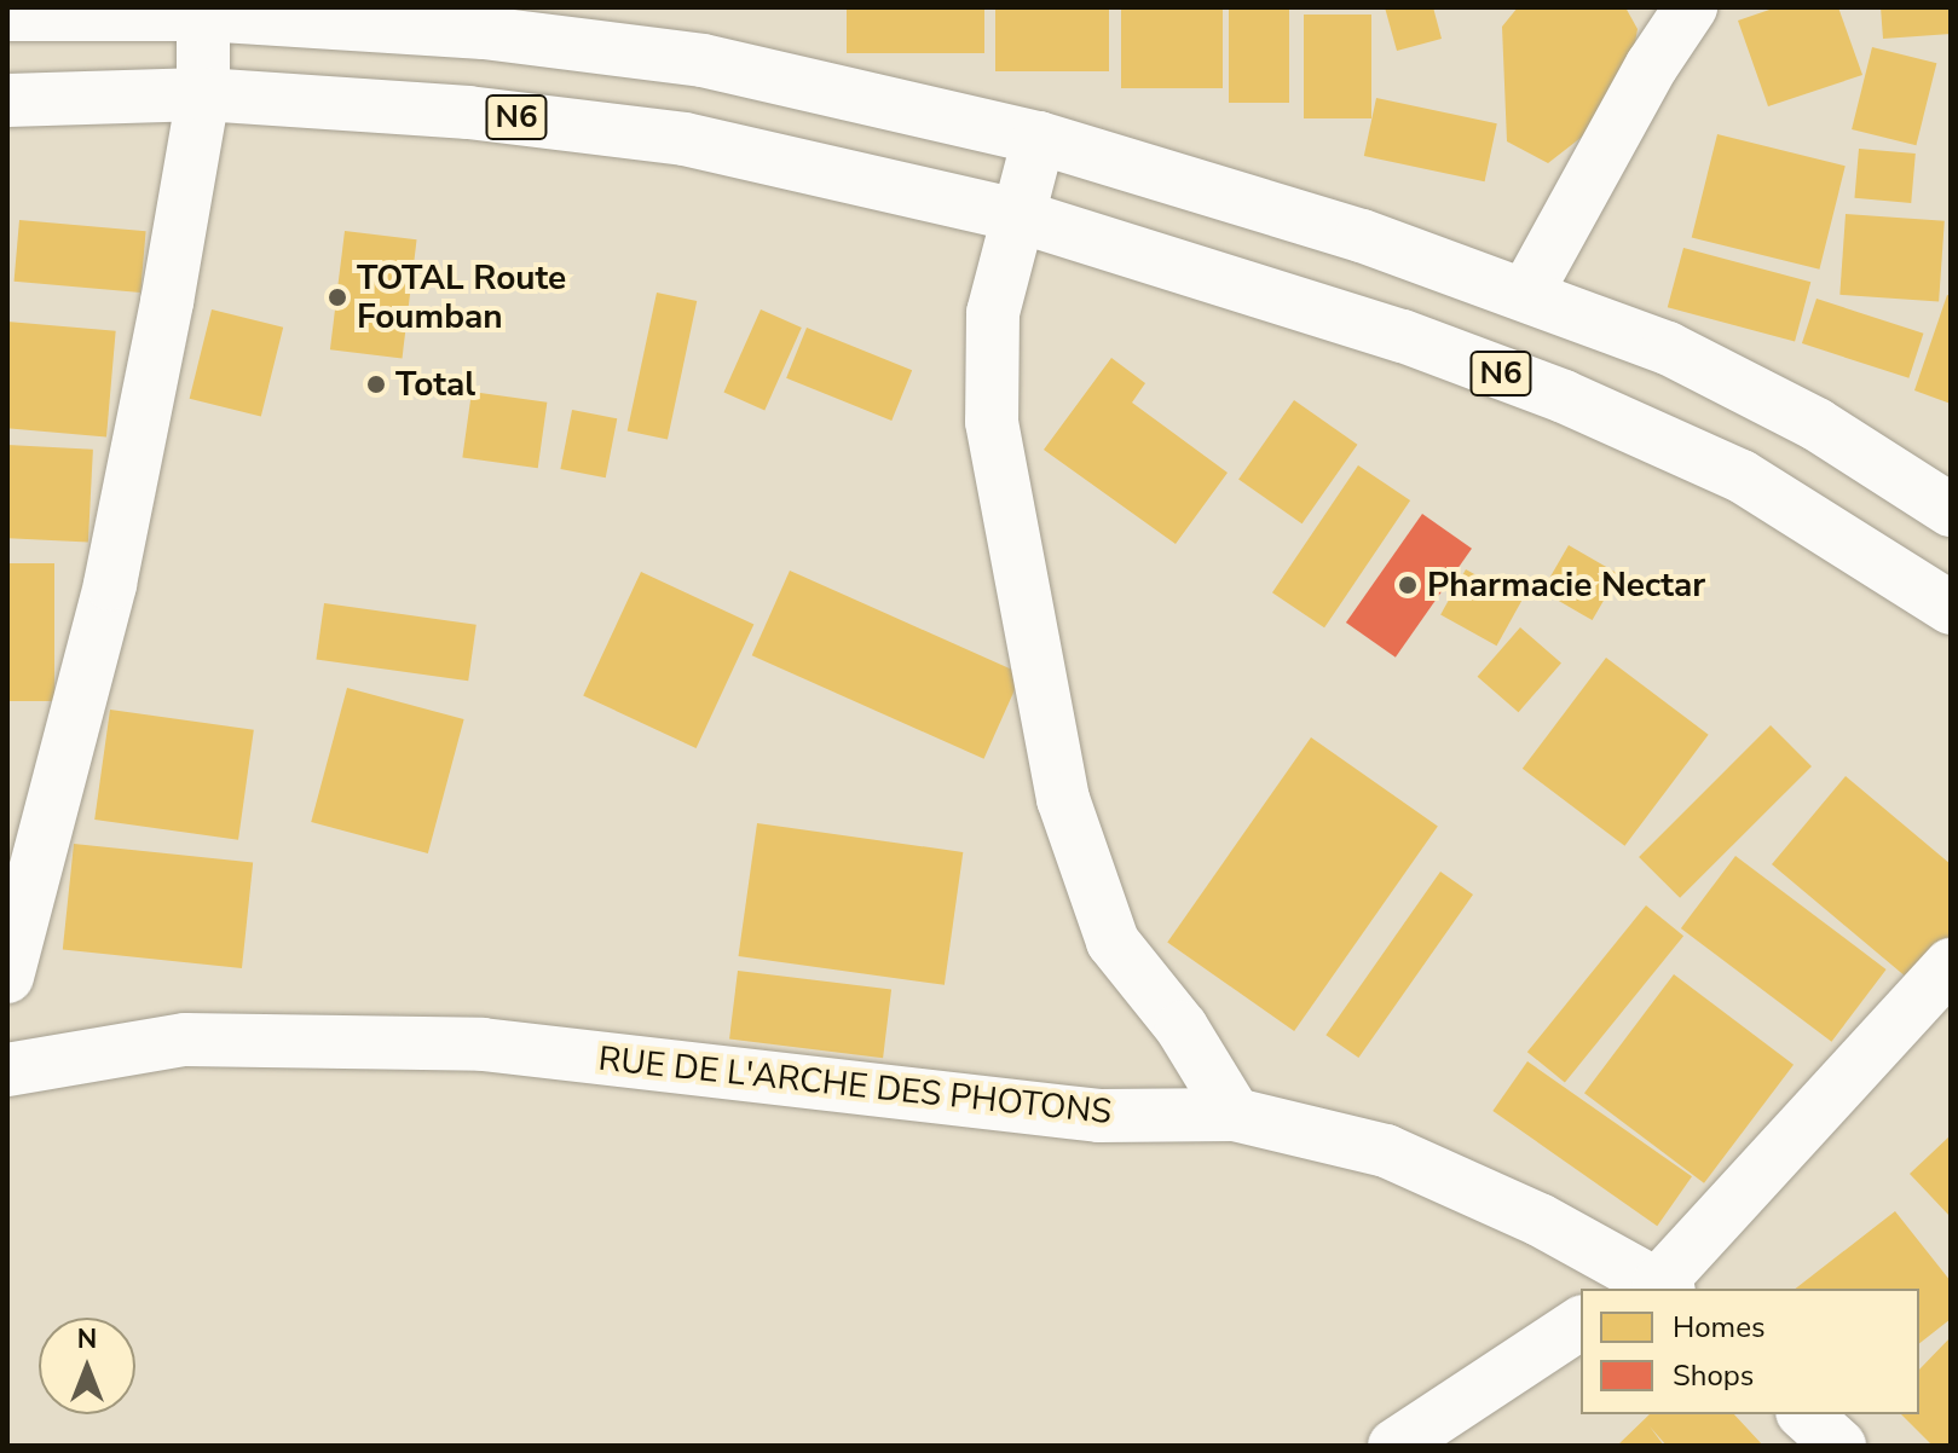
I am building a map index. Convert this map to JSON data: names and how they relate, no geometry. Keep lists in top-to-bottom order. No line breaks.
{"streets":{"main road":["N6","RUE DE L'ARCHE DES PHOTONS"]},"places":["TOTAL Route Foumban","Total","Pharmacie Nectar"],"legend":["Homes","Shops"],"north":"top"}
